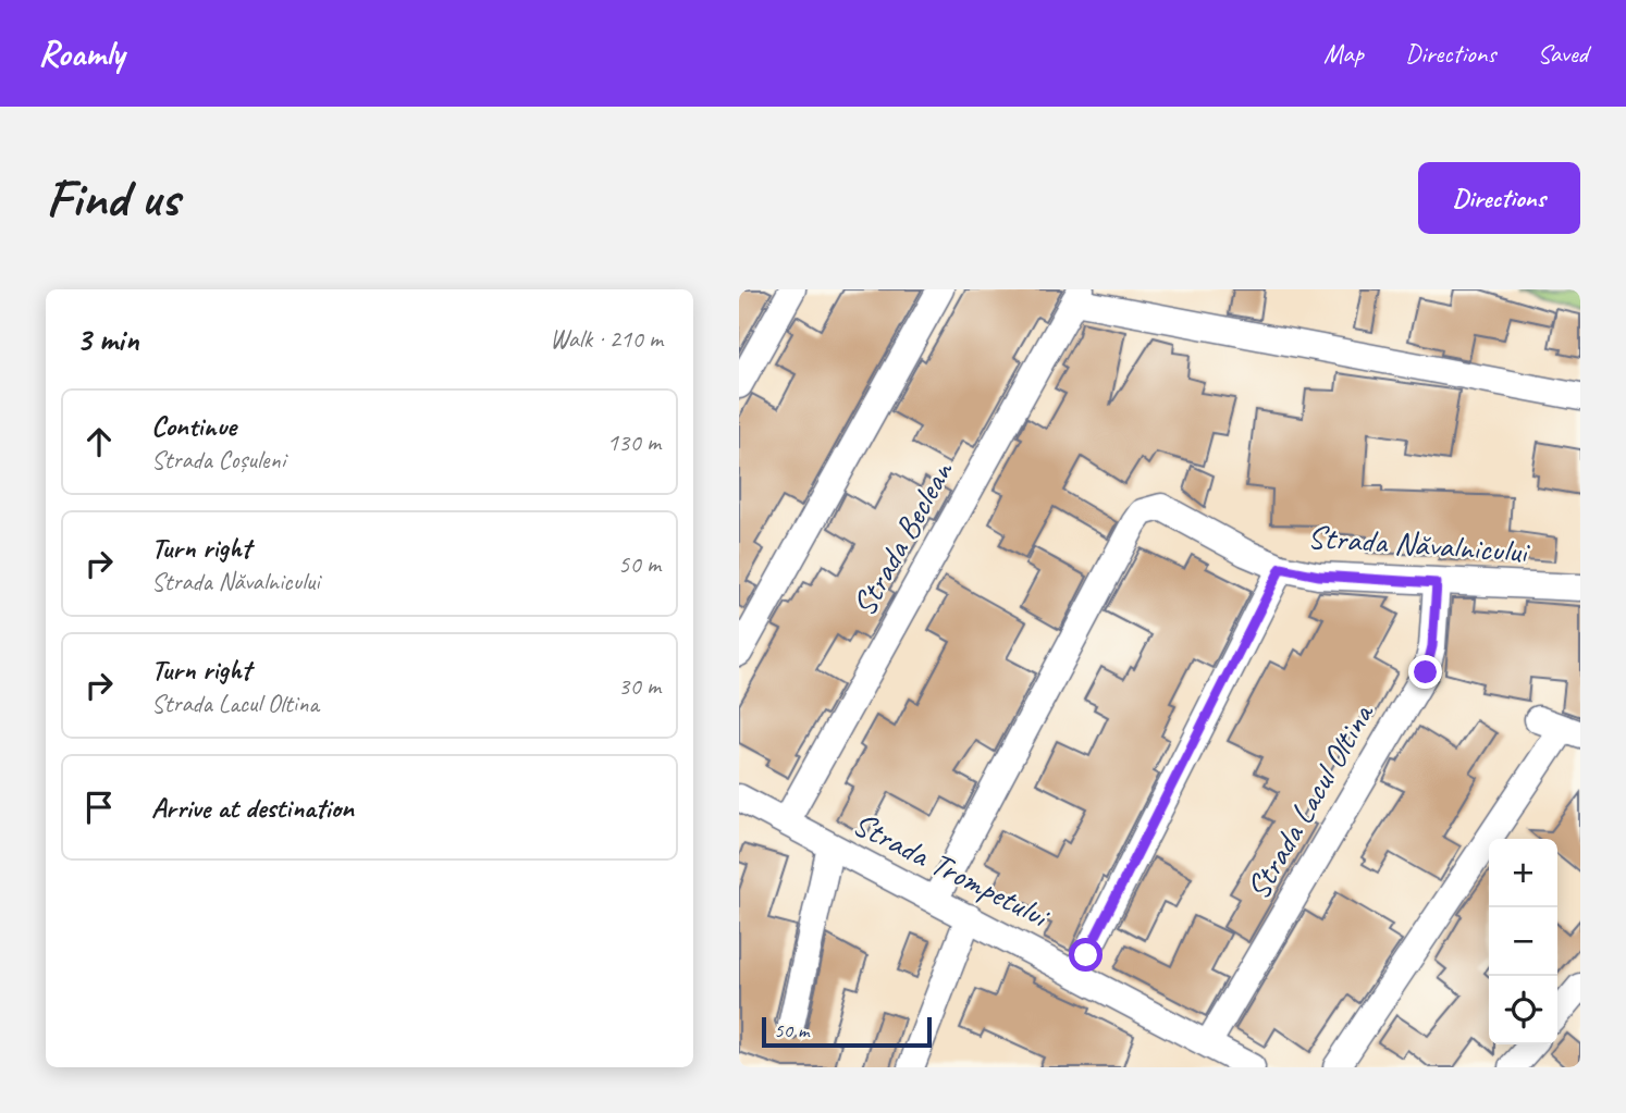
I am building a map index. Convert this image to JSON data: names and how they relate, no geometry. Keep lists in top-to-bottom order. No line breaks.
{"streets":{"street":["Strada Beclean","Strada Năvalnicului","Strada Lacul Oltina","Strada Trompetului"]},"crossings":[["Strada Beclean","Strada Trompetului"],["Strada Năvalnicului","Strada Lacul Oltina"],["Strada Năvalnicului","Strada Trompetului"],["Strada Lacul Oltina","Strada Trompetului"]],"scale_bar":"50 m","page":{"header":"Roamly","nav":["Map","Directions","Saved"],"buttons":"Directions","title":"Find us","heading":["3 min","Walk · 210 m"],"list":[["Continue","Strada Coșuleni","130 m"],["Turn right","Strada Năvalnicului","50 m"],["Turn right","Strada Lacul Oltina","30 m"],"Arrive at destination"],"map_buttons":["+","−"],"scale":"50 m"}}
